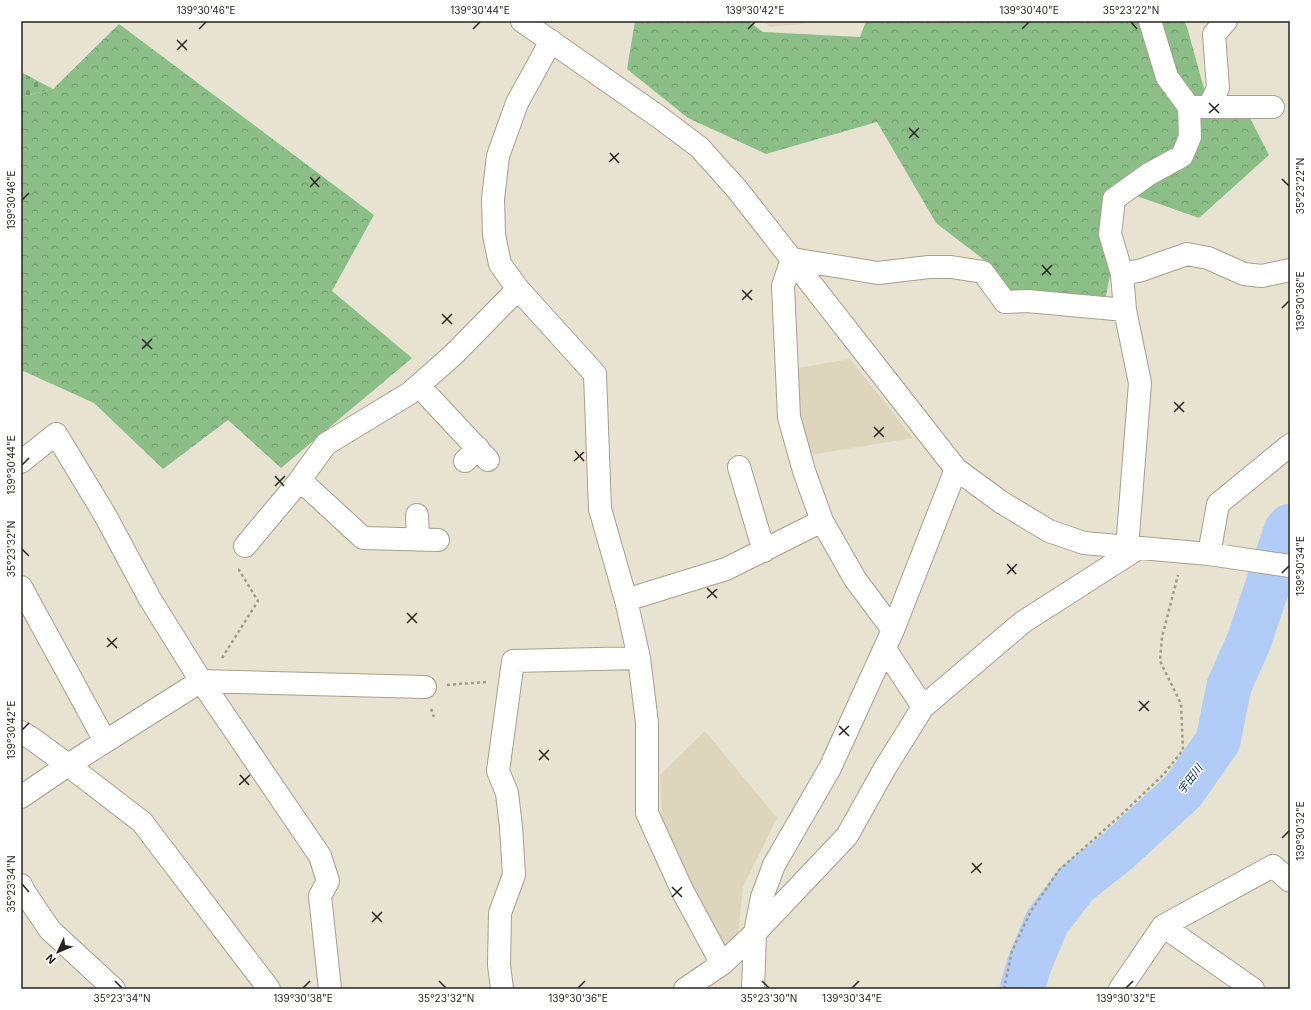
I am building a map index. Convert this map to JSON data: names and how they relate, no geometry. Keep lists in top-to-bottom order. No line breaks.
{"water":["宇田川"],"north":"bottom left","coordinates":["139°30'46\"E","139°30'44\"E","139°30'42\"E","139°30'40\"E","35°23'22\"N","139°30'36\"E","35°23'32\"N","139°30'34\"E","139°30'32\"E","35°23'34\"N","139°30'38\"E","35°23'30\"N"]}
